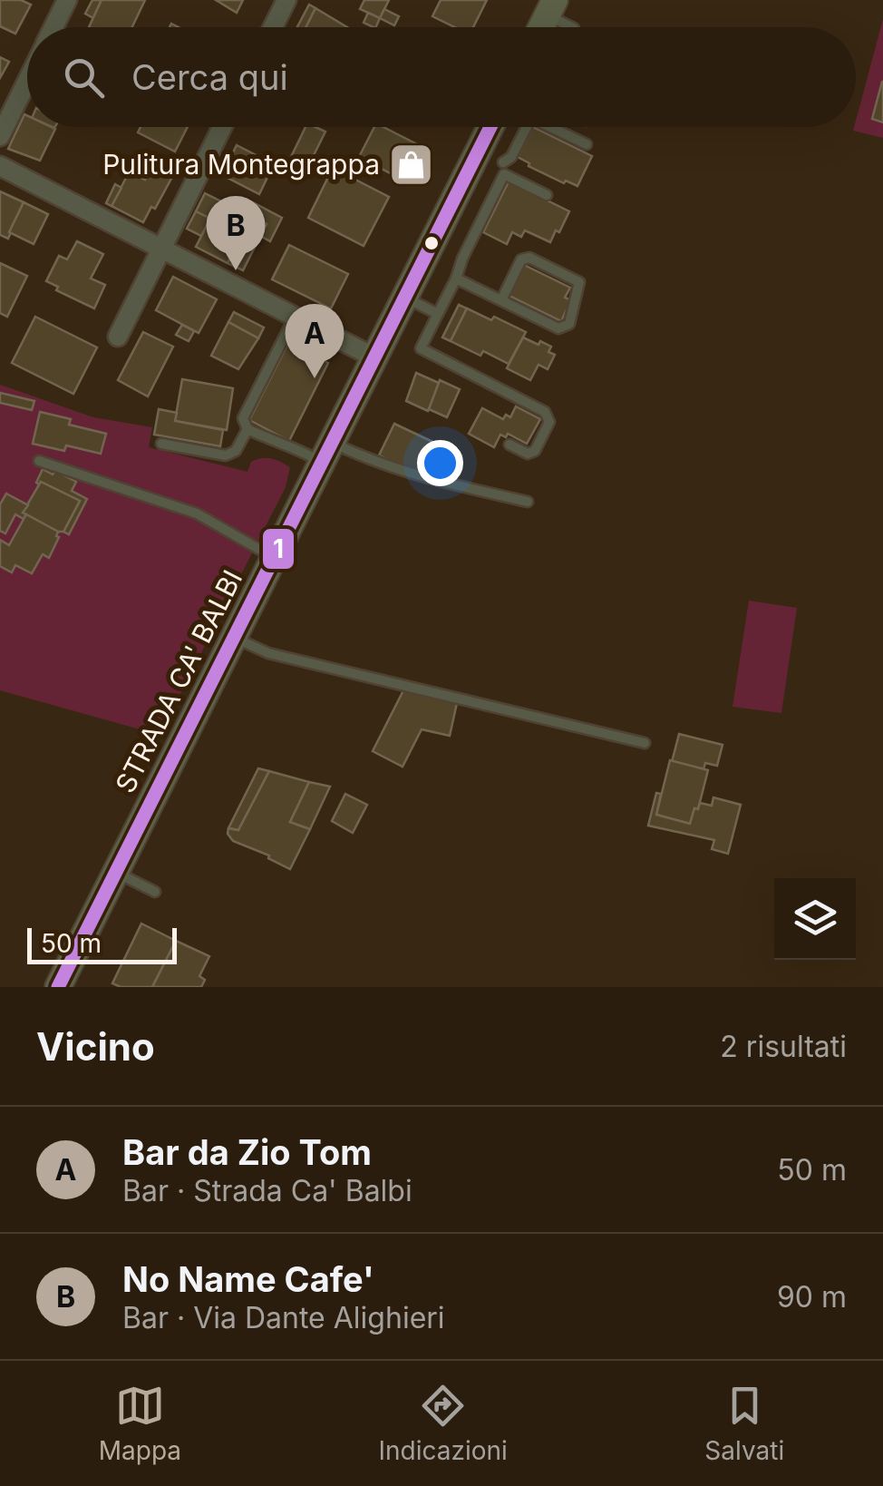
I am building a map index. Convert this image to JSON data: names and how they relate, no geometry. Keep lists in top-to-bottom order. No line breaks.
{"streets":{"main road":["STRADA CA' BALBI"]},"places":{"shop":["Pulitura Montegrappa"]},"lines":["transit line 1"],"scale_bar":"50 m","page":{"search":"Cerca qui","pins":["B","A"],"scale":"50 m","heading":["Vicino","2 risultati"],"list":[{"mark":"A","name":"Bar da Zio Tom","note":"Bar · Strada Ca' Balbi","value":"50 m"},{"mark":"B","name":"No Name Cafe'","note":"Bar · Via Dante Alighieri","value":"90 m"}],"nav":["Mappa","Indicazioni","Salvati"]}}
